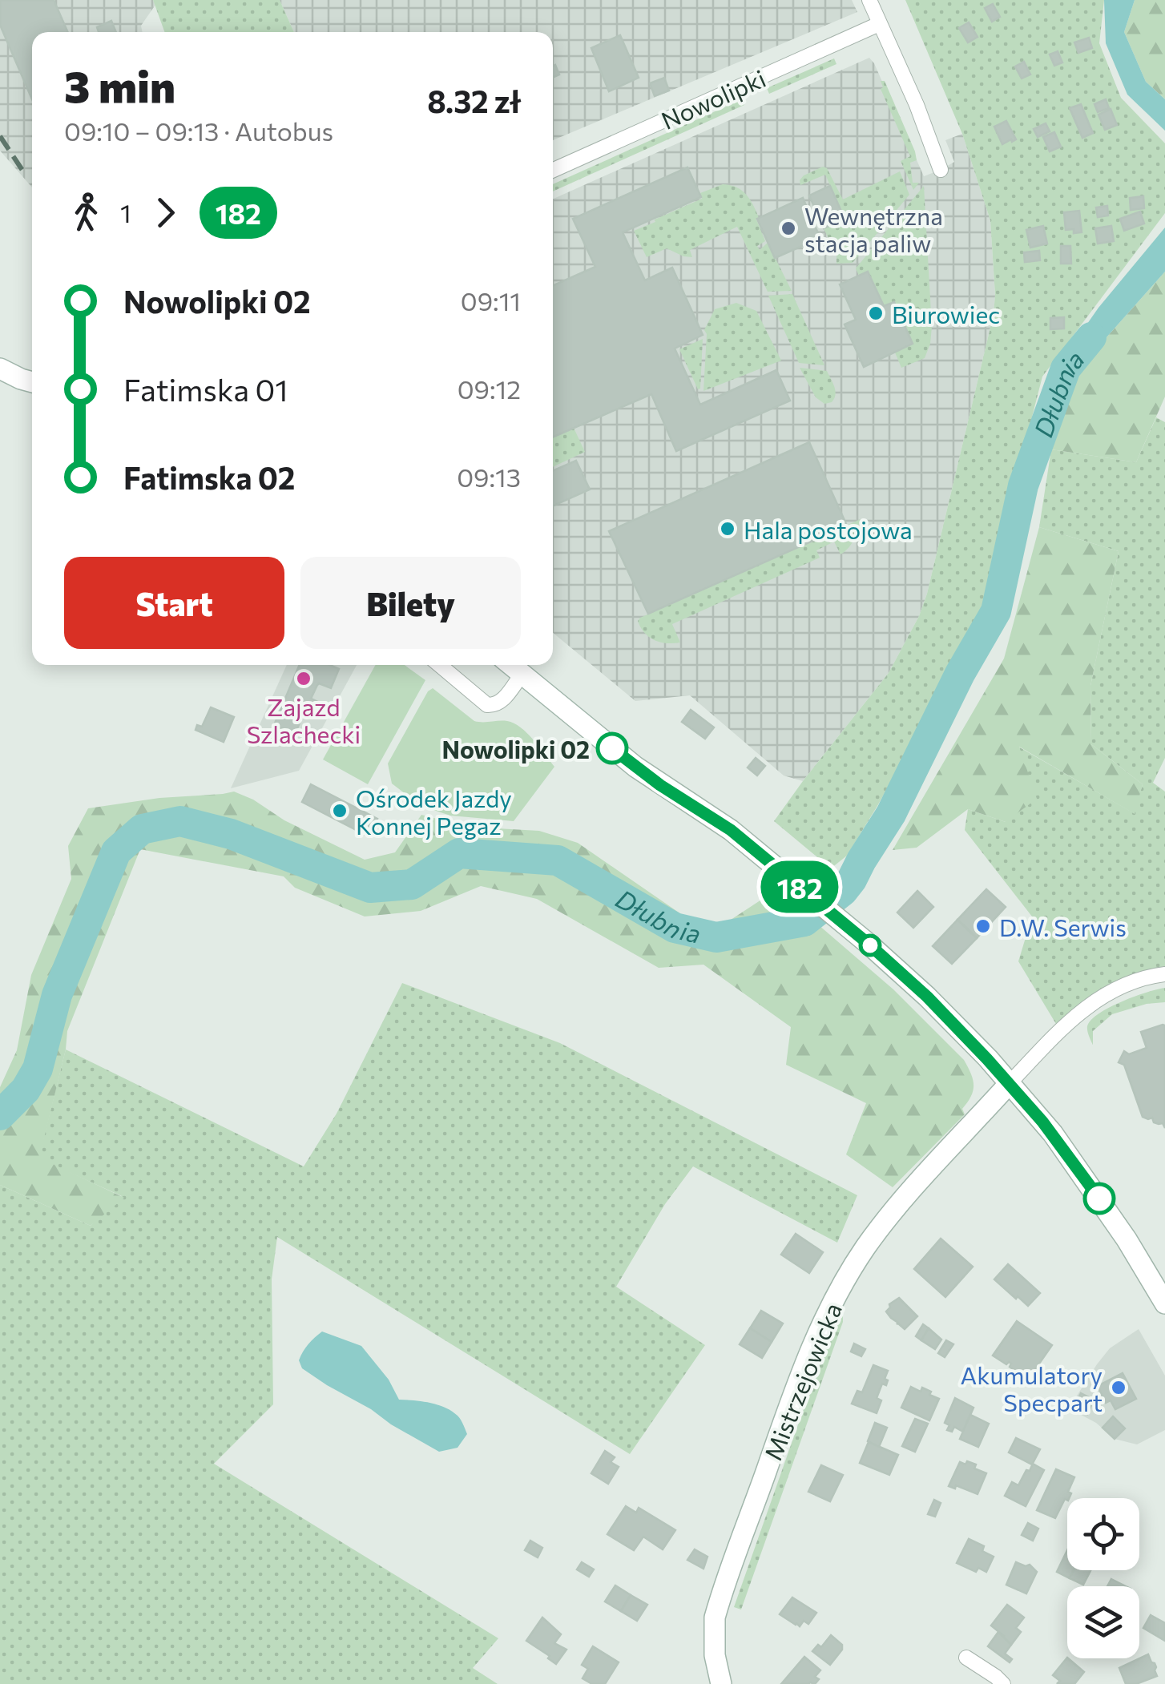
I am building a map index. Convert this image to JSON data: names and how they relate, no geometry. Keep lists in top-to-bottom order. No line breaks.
{"streets":{"main road":["Mistrzejowicka"],"street":["Nowolipki"]},"water":["Dłubnia"],"places":["Wewnętrzna stacja paliw","Biurowiec","Hala postojowa","Zajazd Szlachecki","Nowolipki 02","Ośrodek Jazdy Konnej Pegaz","D.W. Serwis","Akumulatory Specpart"],"lines":["bus line 182"],"page":{"on_map":"182","heading":["3 min","09:10 – 09:13 · Autobus","8.32 zł"],"legs":["1","182"],"list":[{"name":"Nowolipki 02","value":"09:11"},{"name":"Fatimska 01","value":"09:12"},{"name":"Fatimska 02","value":"09:13"}],"buttons":["Start","Bilety"]}}
